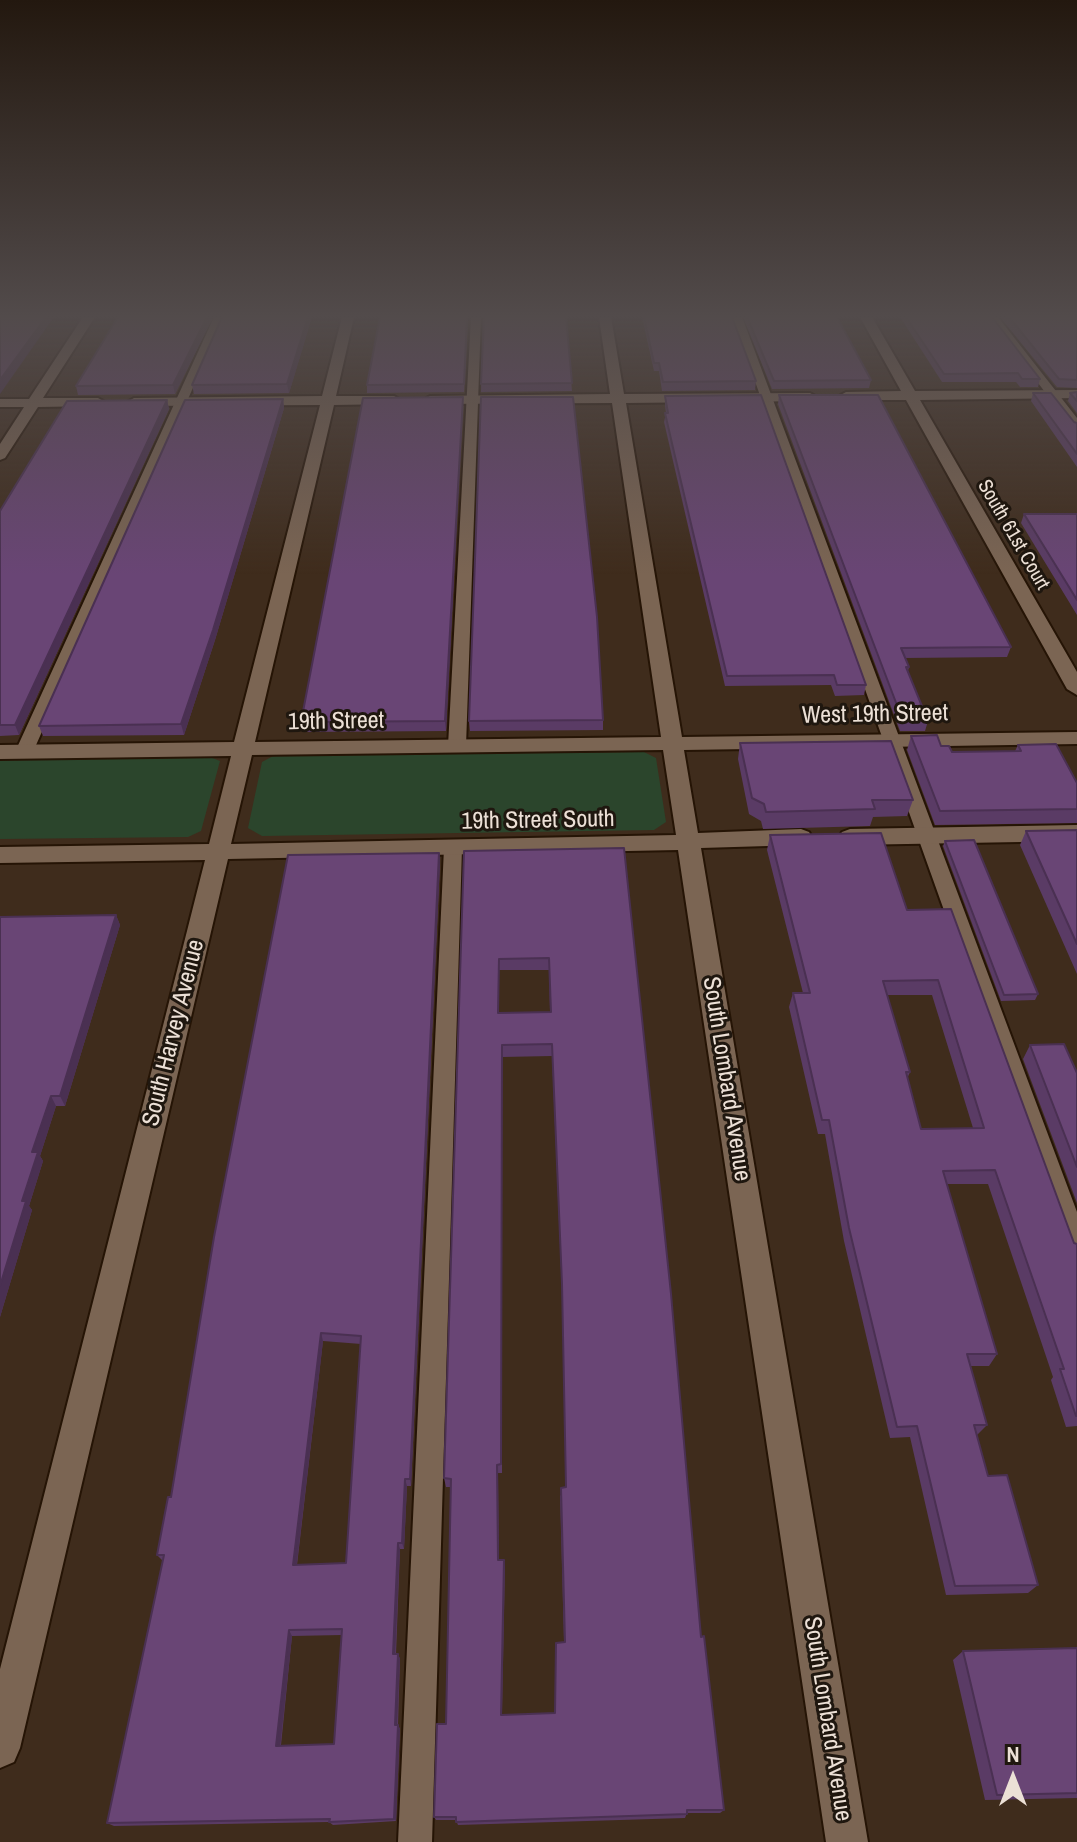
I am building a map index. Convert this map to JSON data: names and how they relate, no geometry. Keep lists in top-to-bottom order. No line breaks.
{"streets":{"street":["South 61st Court","West 19th Street","19th Street","19th Street South","South Harvey Avenue","South Lombard Avenue"]},"crossings":[["West 19th Street","19th Street"],["West 19th Street","South Lombard Avenue"],["19th Street","South Harvey Avenue"],["19th Street","South Lombard Avenue"],["19th Street South","South Harvey Avenue"],["19th Street South","South Lombard Avenue"]],"north":"top"}
